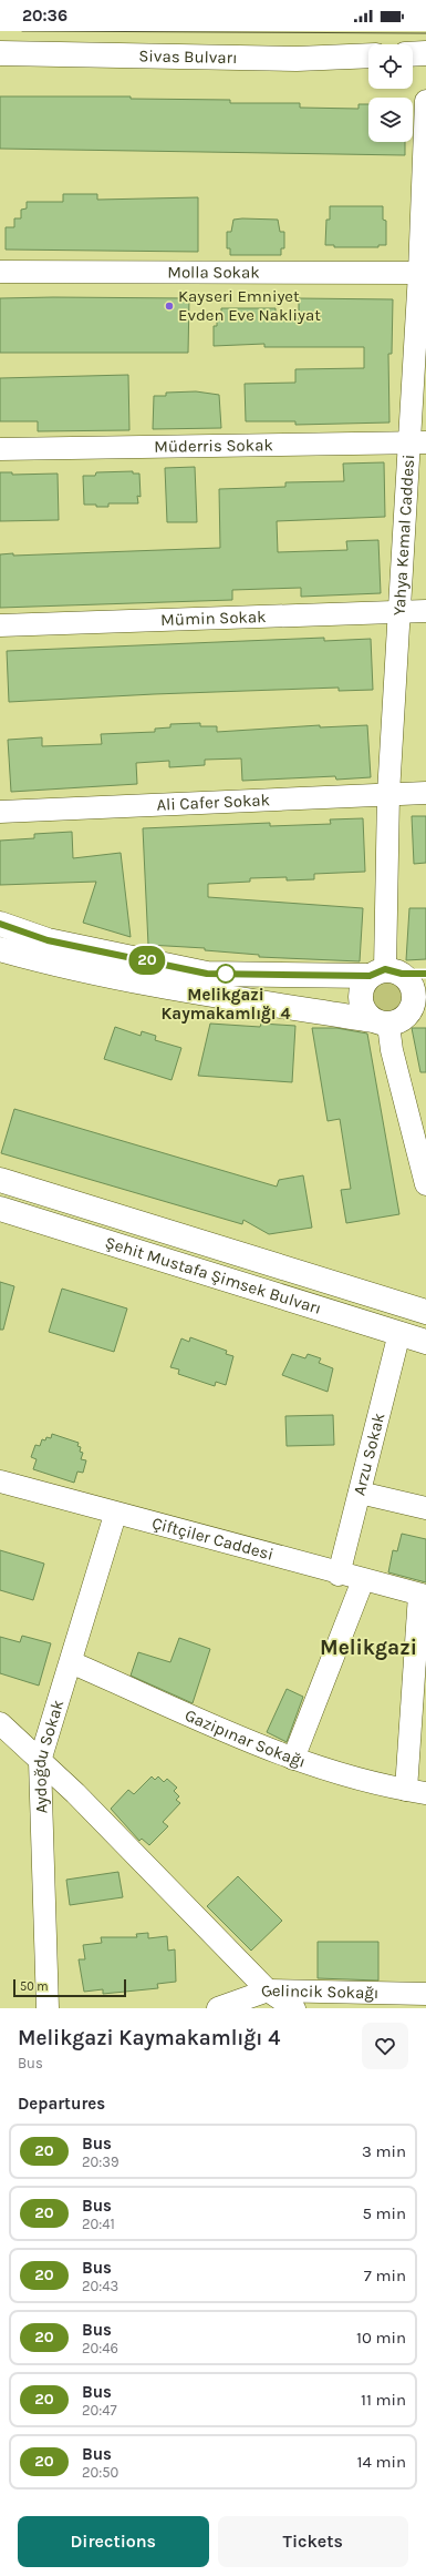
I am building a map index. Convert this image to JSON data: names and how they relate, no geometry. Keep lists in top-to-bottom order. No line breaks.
{"streets":{"main road":["Sivas Bulvarı","Şehit Mustafa Şimsek Bulvarı"],"street":["Molla Sokak","Müderris Sokak","Yahya Kemal Caddesi","Mümin Sokak","Ali Cafer Sokak","Arzu Sokak","Çiftçiler Caddesi","Gazipınar Sokağı","Aydoğdu Sokak","Gelincik Sokağı"]},"crossings":[["Molla Sokak","Yahya Kemal Caddesi"],["Müderris Sokak","Yahya Kemal Caddesi"],["Yahya Kemal Caddesi","Mümin Sokak"],["Yahya Kemal Caddesi","Ali Cafer Sokak"],["Şehit Mustafa Şimsek Bulvarı","Arzu Sokak"],["Arzu Sokak","Çiftçiler Caddesi"],["Çiftçiler Caddesi","Aydoğdu Sokak"],["Gazipınar Sokağı","Aydoğdu Sokak"]],"districts":["Melikgazi"],"places":["Kayseri Emniyet Evden Eve Nakliyat","Melikgazi Kaymakamlığı 4"],"lines":["bus line 20"],"scale_bar":"50 m","page":{"status":"20:36","on_map":"20","scale":"50 m","heading":[["Melikgazi Kaymakamlığı 4","Bus"],"Departures"],"list":[{"mark":"20","name":"Bus","note":"20:39","value":"3 min"},{"mark":"20","name":"Bus","note":"20:41","value":"5 min"},{"mark":"20","name":"Bus","note":"20:43","value":"7 min"},{"mark":"20","name":"Bus","note":"20:46","value":"10 min"},{"mark":"20","name":"Bus","note":"20:47","value":"11 min"},{"mark":"20","name":"Bus","note":"20:50","value":"14 min"}],"buttons":["Directions","Tickets"]}}
